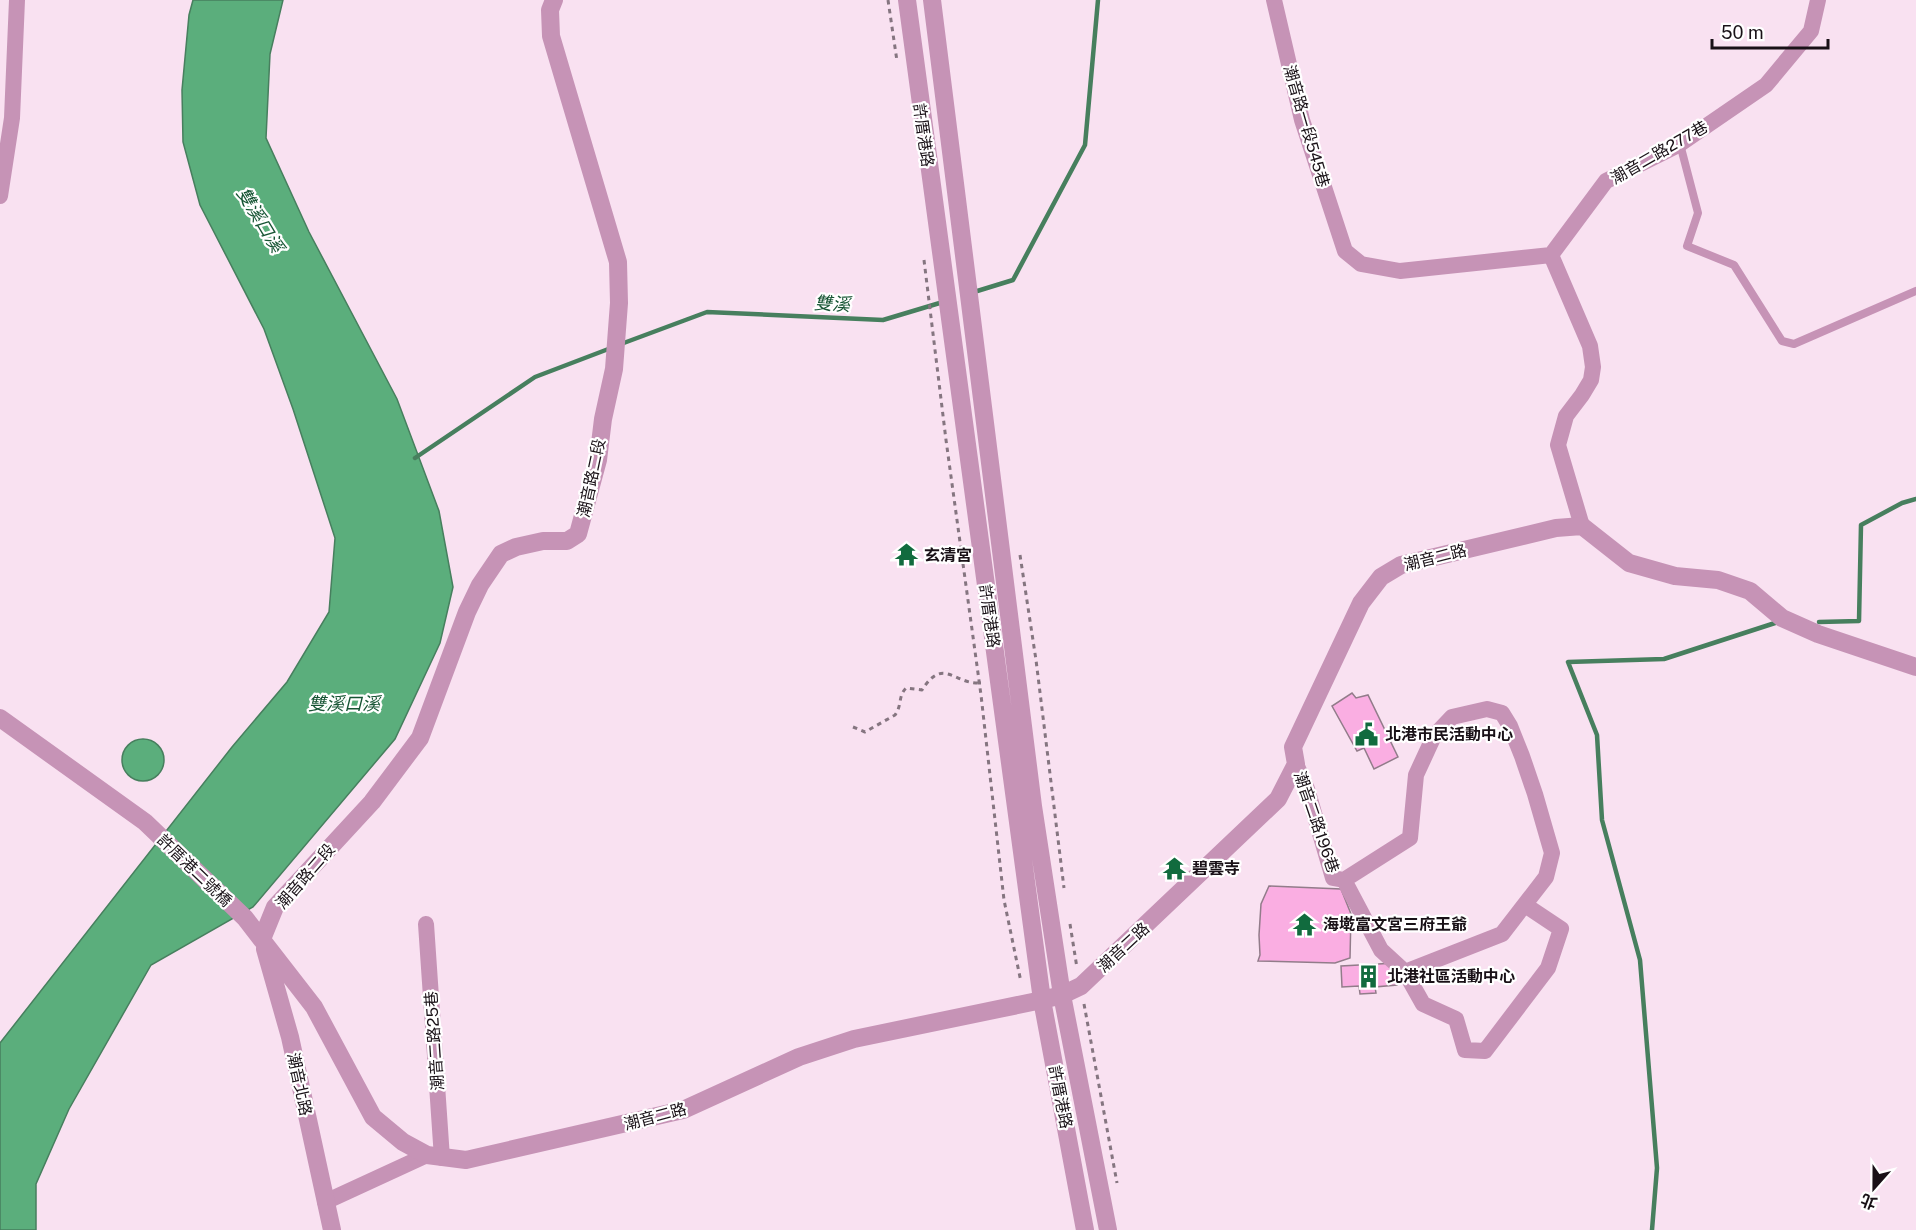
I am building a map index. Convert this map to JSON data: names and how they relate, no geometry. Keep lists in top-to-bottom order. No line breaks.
{"streets":{"street":["潮音路一段545巷","許厝港路","潮音二路277巷","潮音路二段","潮音二路","潮音二路196巷","許厝港二號橋","潮音二路25巷","潮音北路"]},"crossings":[["潮音路一段545巷","潮音二路277巷"],["許厝港路","潮音二路"],["潮音路二段","潮音二路"],["潮音路二段","潮音北路"],["潮音二路","潮音二路196巷"],["潮音二路","許厝港二號橋"],["潮音二路","潮音二路25巷"],["潮音二路","潮音北路"]],"water":["雙溪口溪","雙溪"],"places":{"temple":["玄清宮","碧雲寺","海墘富文宮三府王爺"],"public building":["北港市民活動中心"],"building":["北港社區活動中心"]},"scale_bar":"50 m","north":"bottom"}
